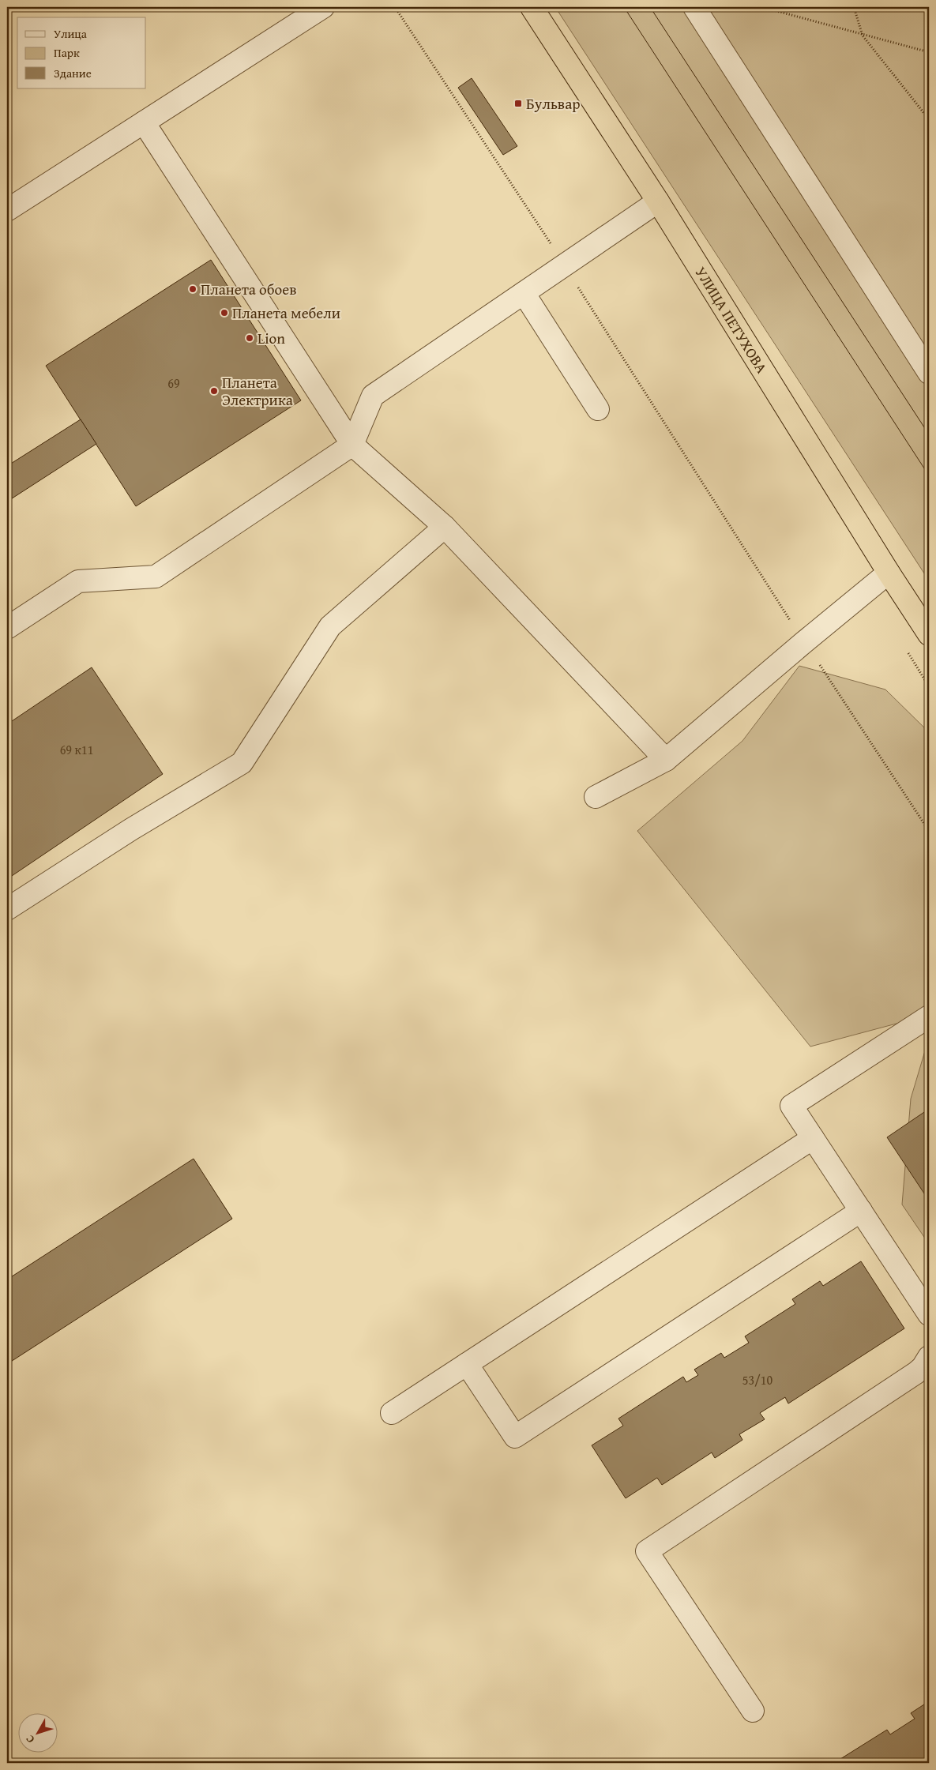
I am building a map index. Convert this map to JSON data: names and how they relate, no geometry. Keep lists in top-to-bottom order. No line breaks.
{"streets":{"highway":["УЛИЦА ПЕТУХОВА"]},"places":{"transit":["Бульвар"],"other":["Планета обоев","Планета мебели","Lion","Планета Электрика"]},"house_numbers":["69","69 к11","53/10"],"legend":["Улица","Парк","Здание"],"north":"bottom left"}
